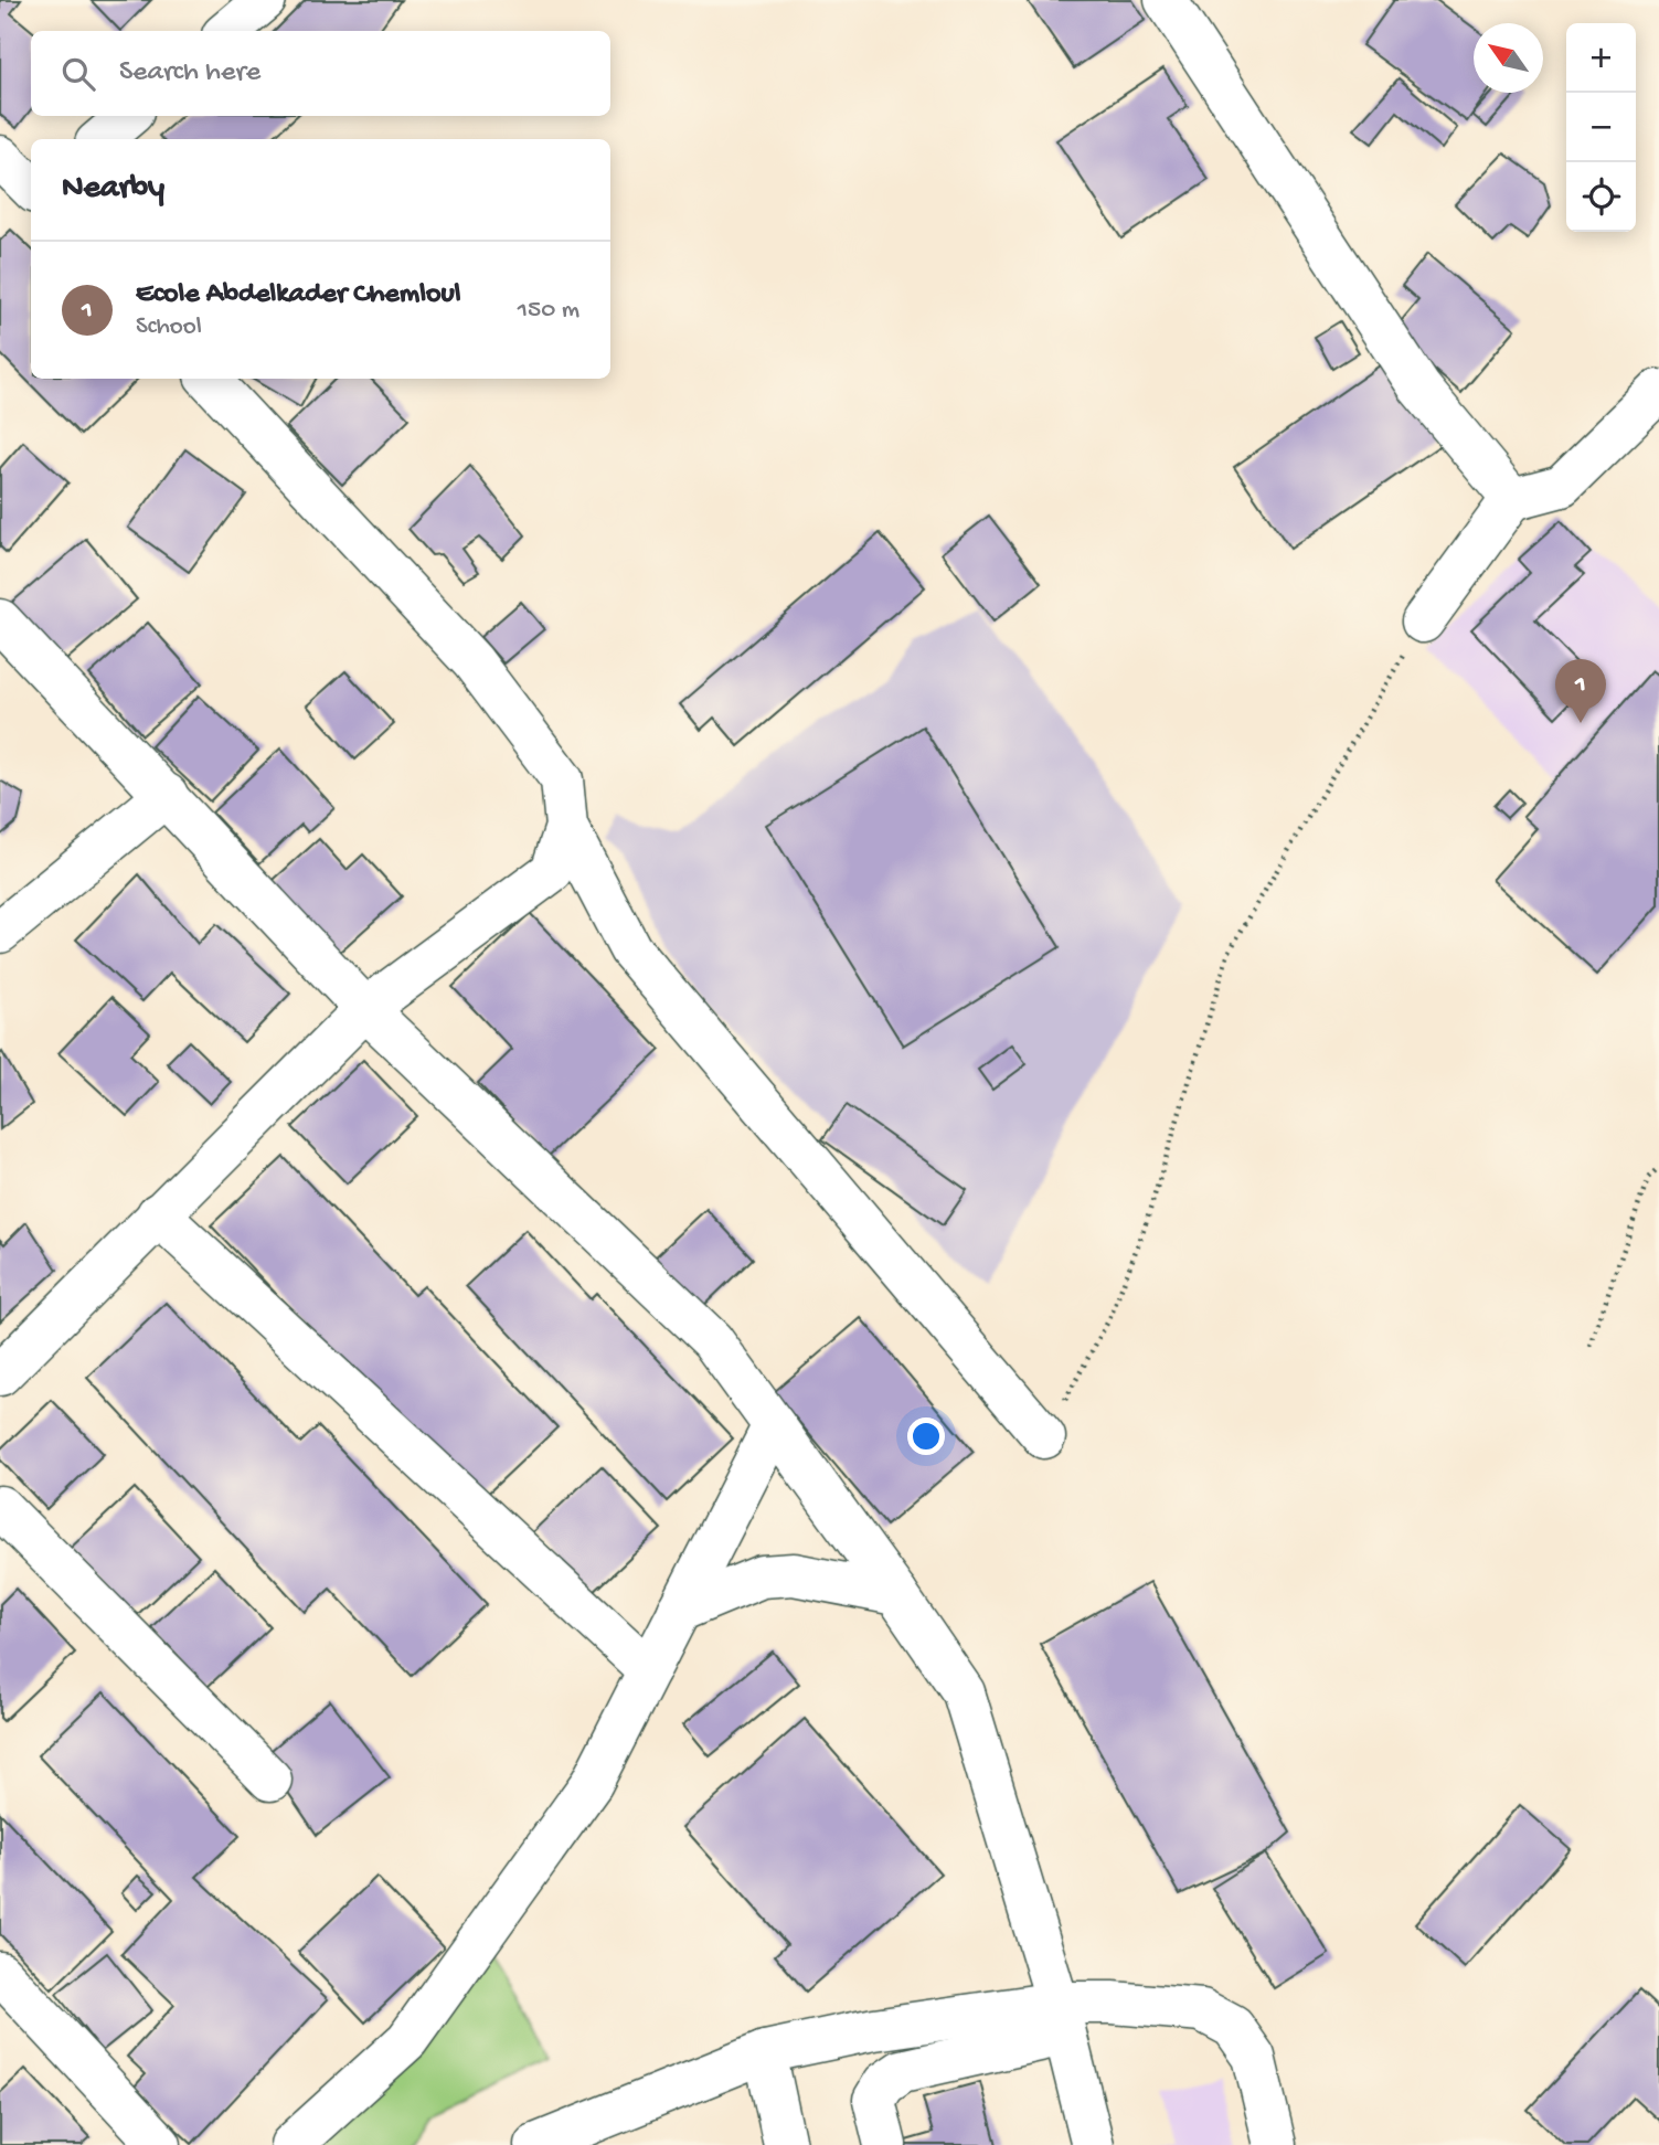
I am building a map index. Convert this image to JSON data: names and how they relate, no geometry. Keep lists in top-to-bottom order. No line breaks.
{"north":"top left","page":{"map_buttons":["+","−"],"search":"Search here","heading":"Nearby","list":[{"mark":"1","name":"Ecole Abdelkader Chemloul","note":"School","value":"150 m"}],"pins":"1"}}
